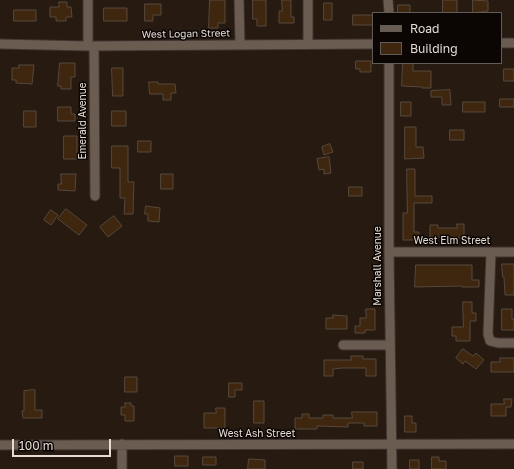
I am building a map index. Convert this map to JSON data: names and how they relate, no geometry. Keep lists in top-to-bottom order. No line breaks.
{"streets":{"street":["West Logan Street","Emerald Avenue","West Elm Street","Marshall Avenue","West Ash Street"]},"crossings":[["West Logan Street","Emerald Avenue"],["West Elm Street","Marshall Avenue"],["Marshall Avenue","West Ash Street"]],"legend":["Road","Building"],"scale_bar":"100 m"}
